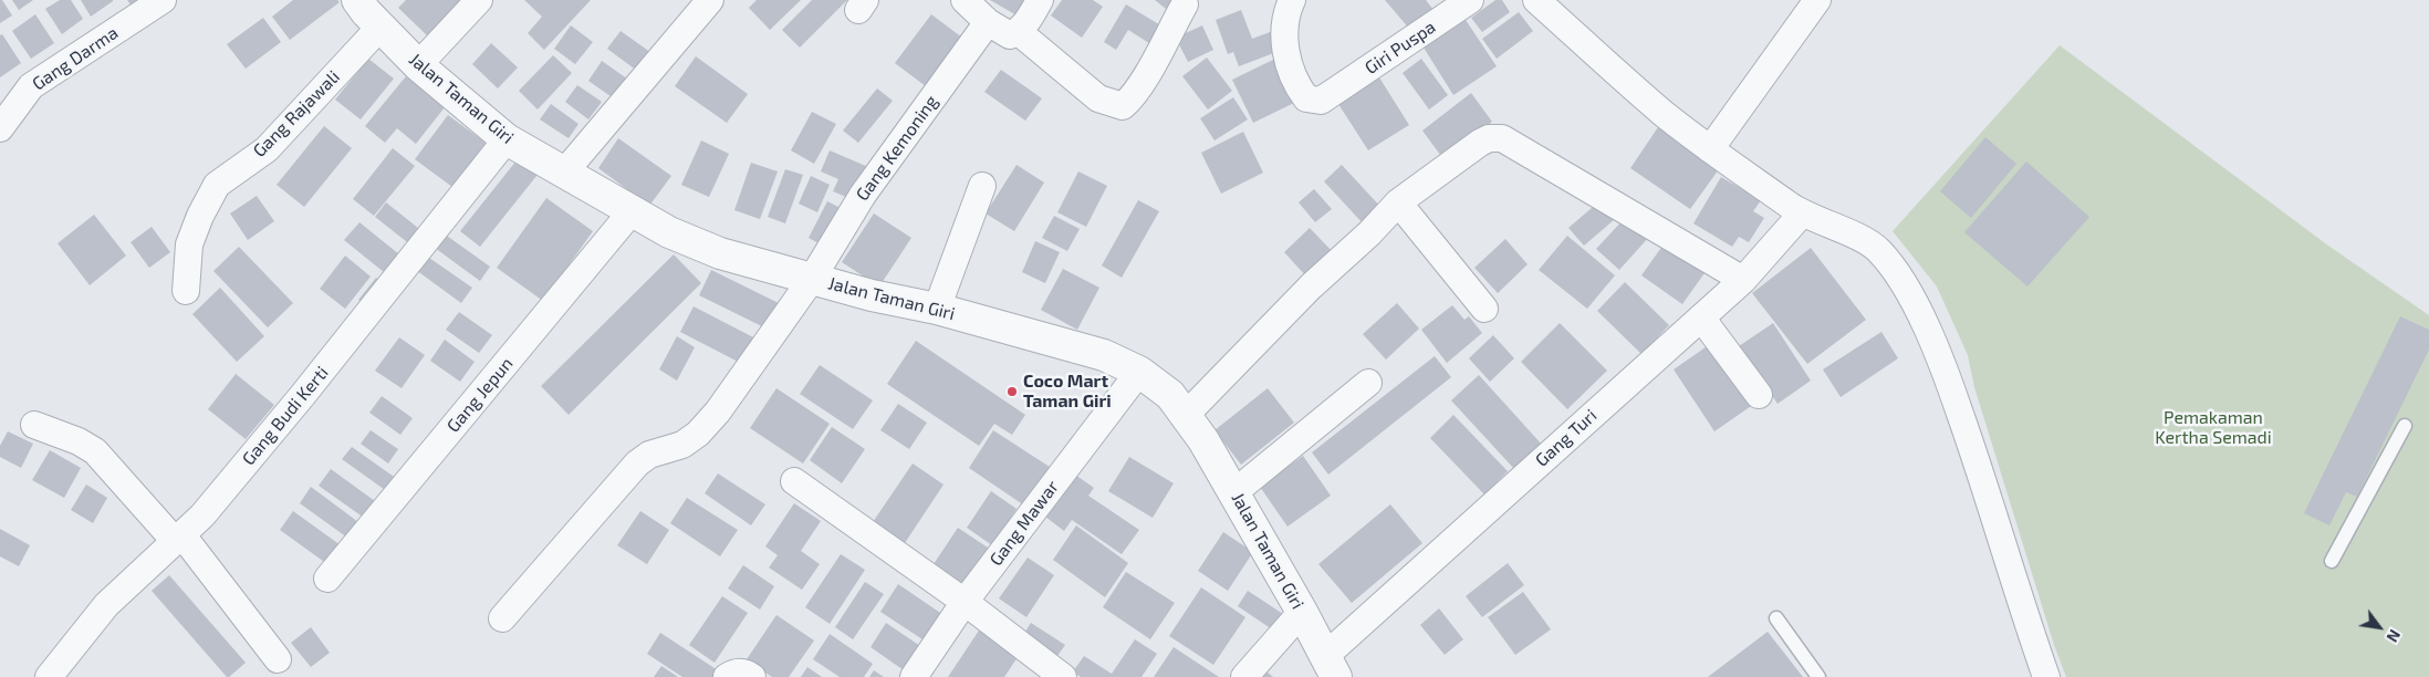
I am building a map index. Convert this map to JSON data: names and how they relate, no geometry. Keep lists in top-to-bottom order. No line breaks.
{"streets":{"street":["Giri Puspa","Gang Darma","Jalan Taman Giri","Gang Rajawali","Gang Kemoning","Gang Jepun","Gang Budi Kerti","Gang Turi","Gang Mawar"]},"crossings":[["Jalan Taman Giri","Gang Rajawali"],["Jalan Taman Giri","Gang Kemoning"],["Jalan Taman Giri","Gang Jepun"],["Jalan Taman Giri","Gang Budi Kerti"],["Jalan Taman Giri","Gang Turi"],["Jalan Taman Giri","Gang Mawar"]],"parks":["Pemakaman Kertha Semadi"],"places":["Coco Mart Taman Giri"],"north":"bottom right"}
